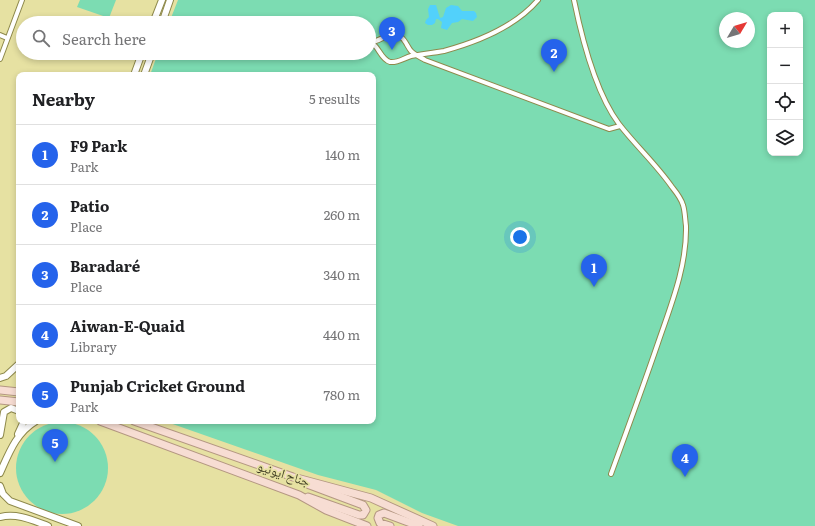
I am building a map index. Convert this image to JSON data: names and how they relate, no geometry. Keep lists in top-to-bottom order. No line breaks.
{"streets":{"main road":["جناح ایونیو"]},"north":"top right","page":{"map_buttons":["+","−"],"search":"Search here","pins":["3","2","1","5","4"],"heading":["Nearby","5 results"],"list":[{"mark":"1","name":"F9 Park","note":"Park","value":"140 m"},{"mark":"2","name":"Patio","note":"Place","value":"260 m"},{"mark":"3","name":"Baradaré","note":"Place","value":"340 m"},{"mark":"4","name":"Aiwan-E-Quaid","note":"Library","value":"440 m"},{"mark":"5","name":"Punjab Cricket Ground","note":"Park","value":"780 m"}]}}
